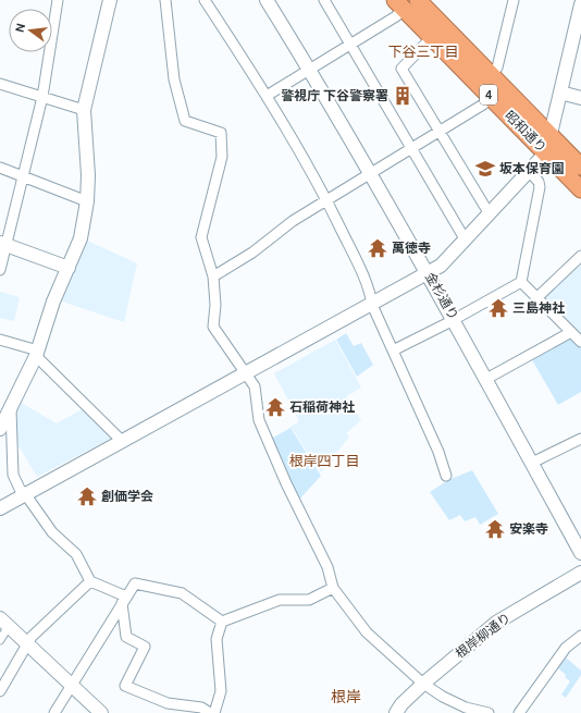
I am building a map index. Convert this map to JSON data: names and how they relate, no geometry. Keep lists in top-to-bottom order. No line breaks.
{"streets":{"highway":["4","昭和通り"],"street":["金杉通り","根岸柳通り"]},"districts":["下谷三丁目","根岸四丁目","根岸"],"places":{"building":["警視庁 下谷警察署"],"school or university":["坂本保育園"],"temple":["萬徳寺","三島神社","石稲荷神社","創価学会","安楽寺"]},"north":"left"}
